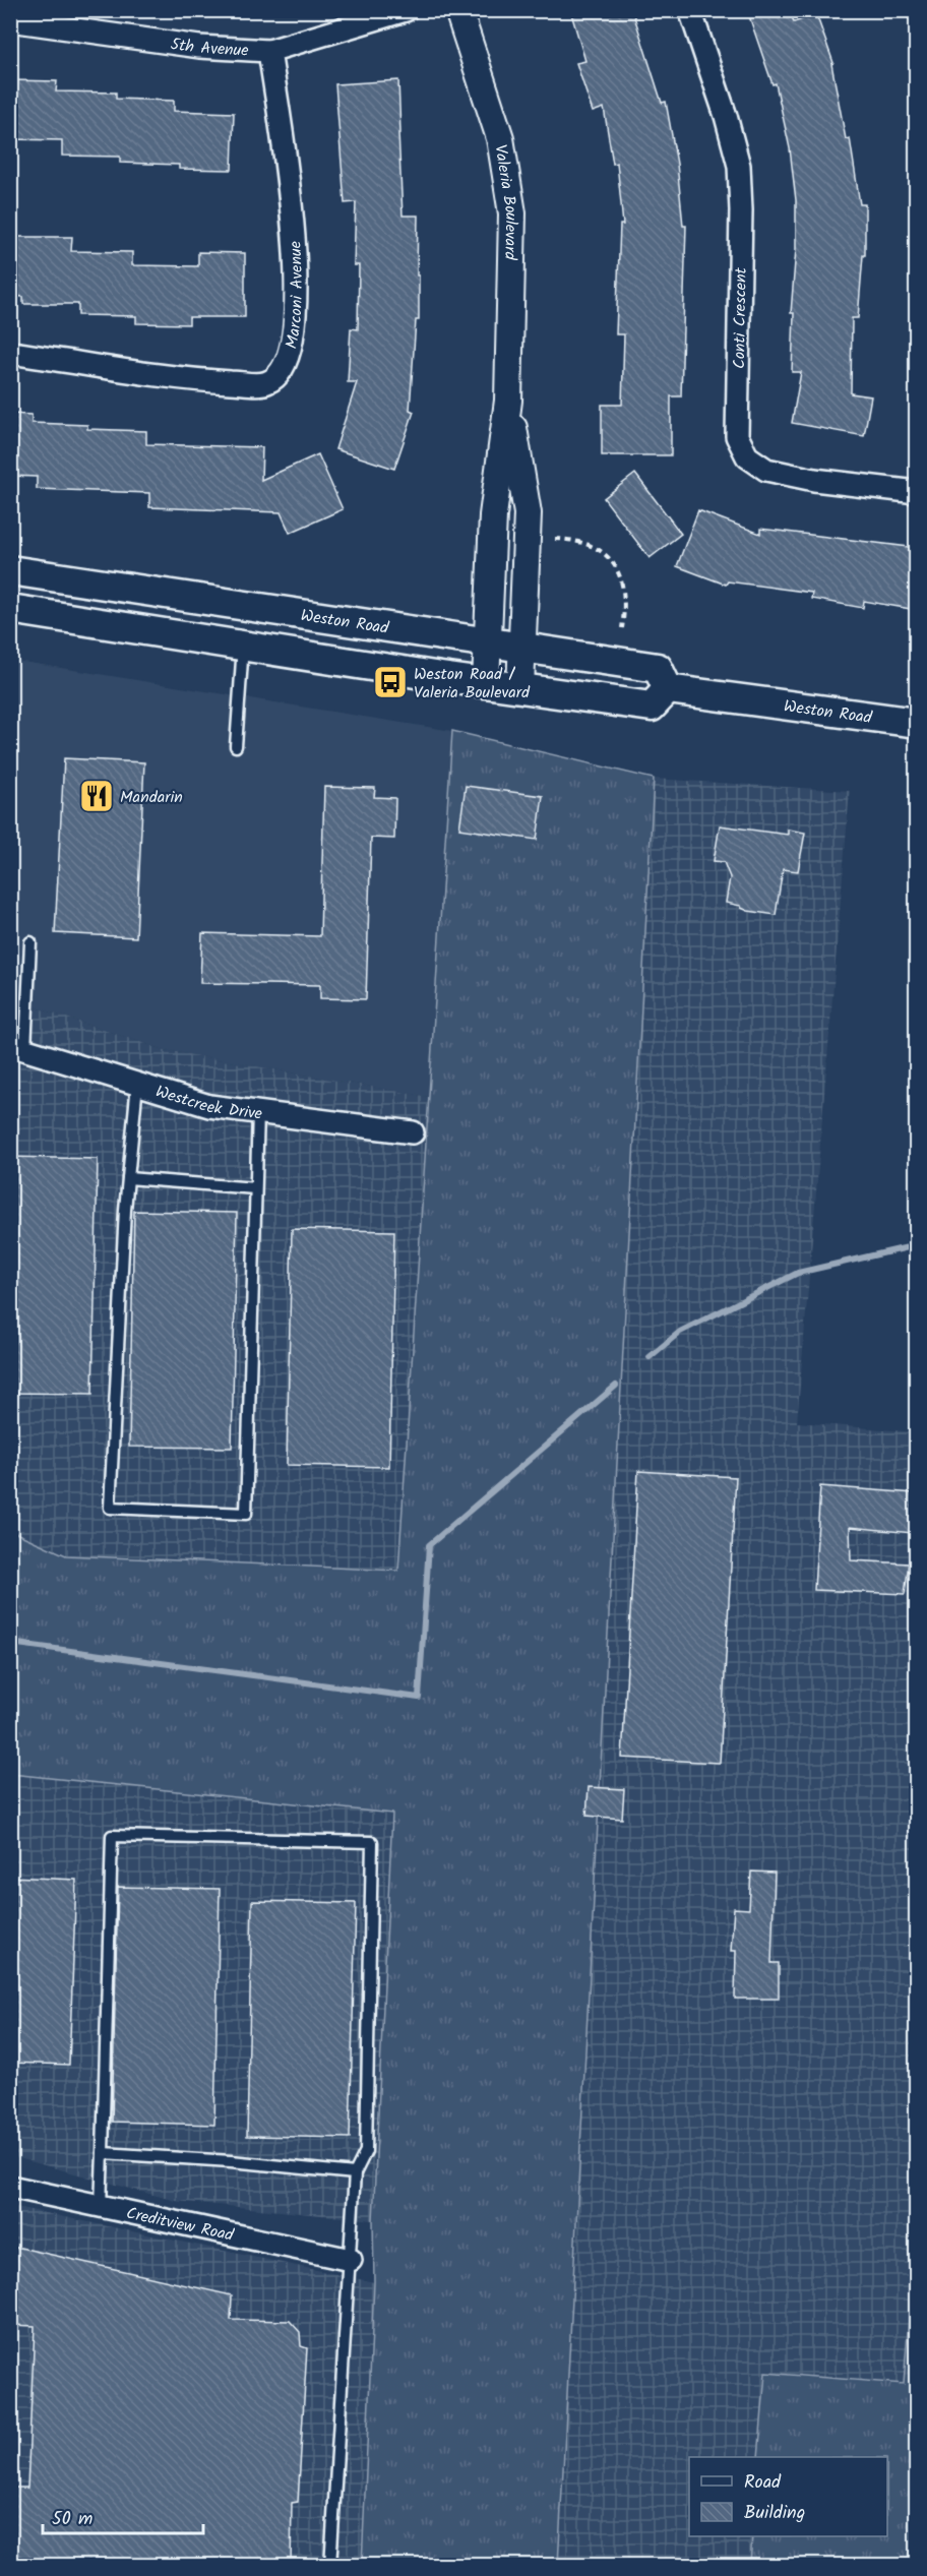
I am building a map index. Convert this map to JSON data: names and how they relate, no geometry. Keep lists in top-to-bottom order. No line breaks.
{"streets":{"main road":["Weston Road"],"street":["5th Avenue","Valeria Boulevard","Marconi Avenue","Conti Crescent","Westcreek Drive","Creditview Road"]},"crossings":[["5th Avenue","Marconi Avenue"],["Valeria Boulevard","Weston Road"]],"places":{"bus stop":["Weston Road / Valeria Boulevard"],"restaurant":["Mandarin"]},"legend":["Road","Building"],"scale_bar":"50 m"}
